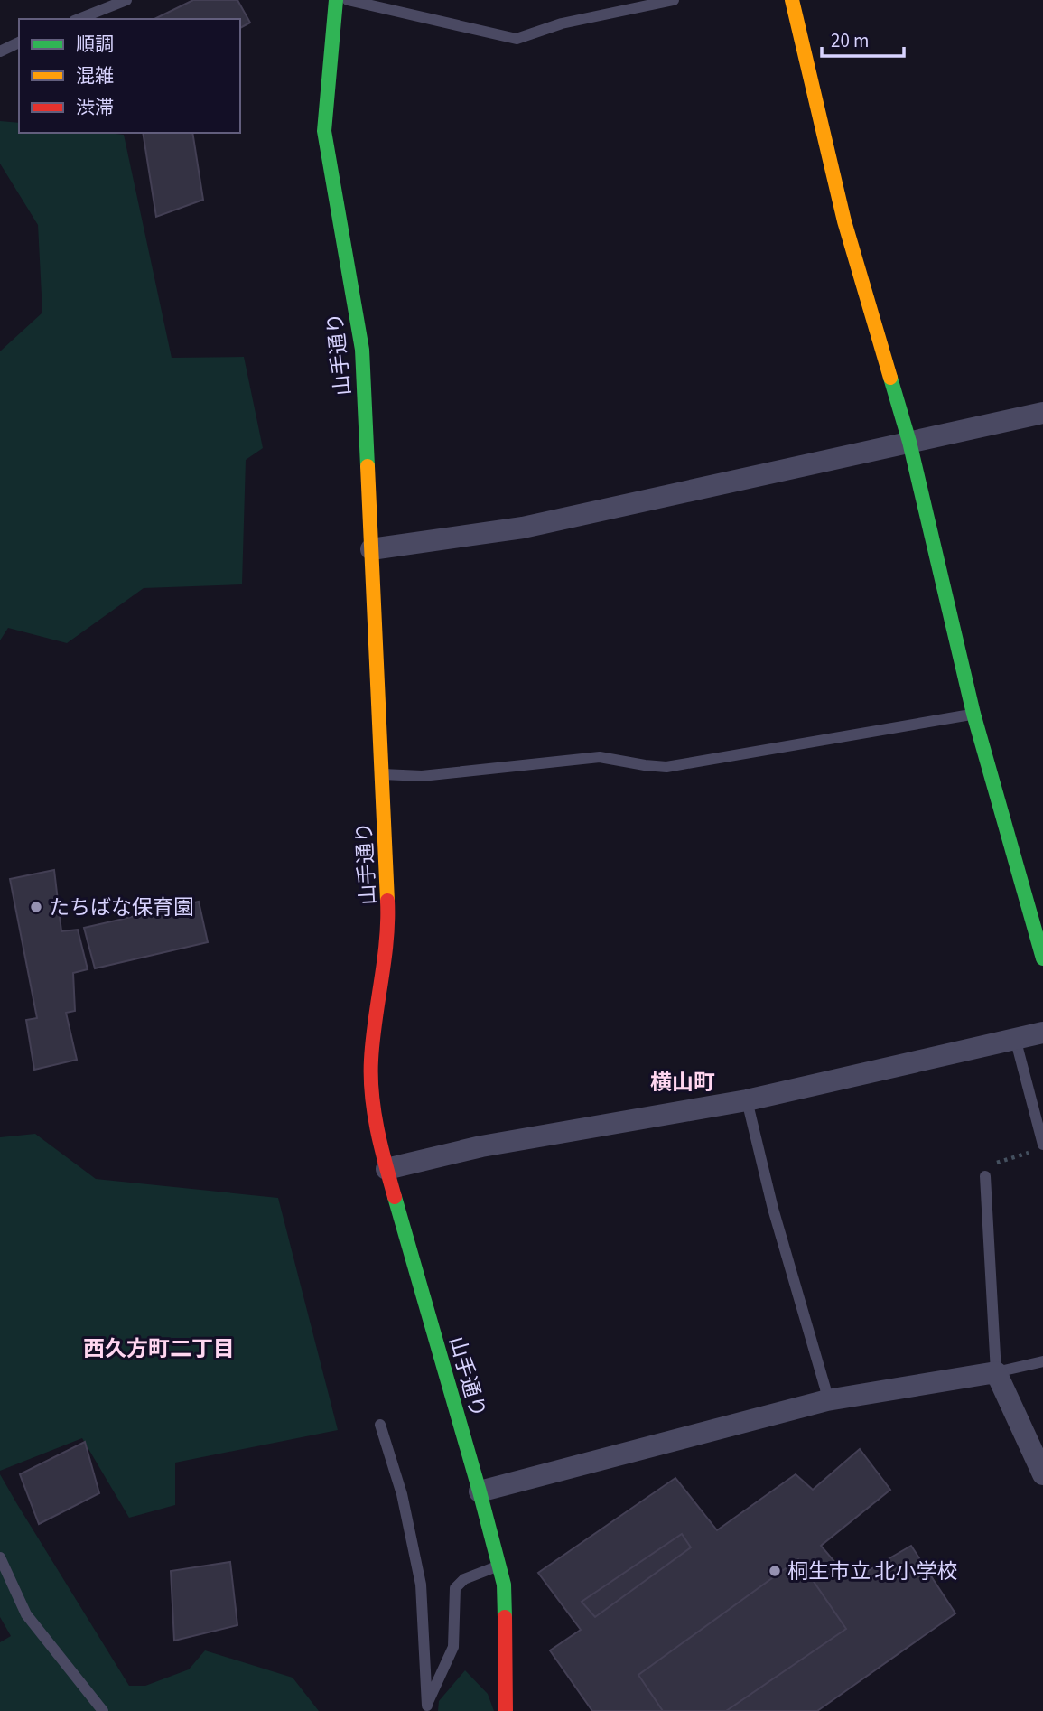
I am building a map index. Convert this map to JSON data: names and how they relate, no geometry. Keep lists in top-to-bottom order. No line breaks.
{"streets":{"street":["山手通り"]},"districts":["横山町","西久方町二丁目"],"places":["たちばな保育園","桐生市立 北小学校"],"legend":["順調","混雑","渋滞"],"scale_bar":"20 m"}
